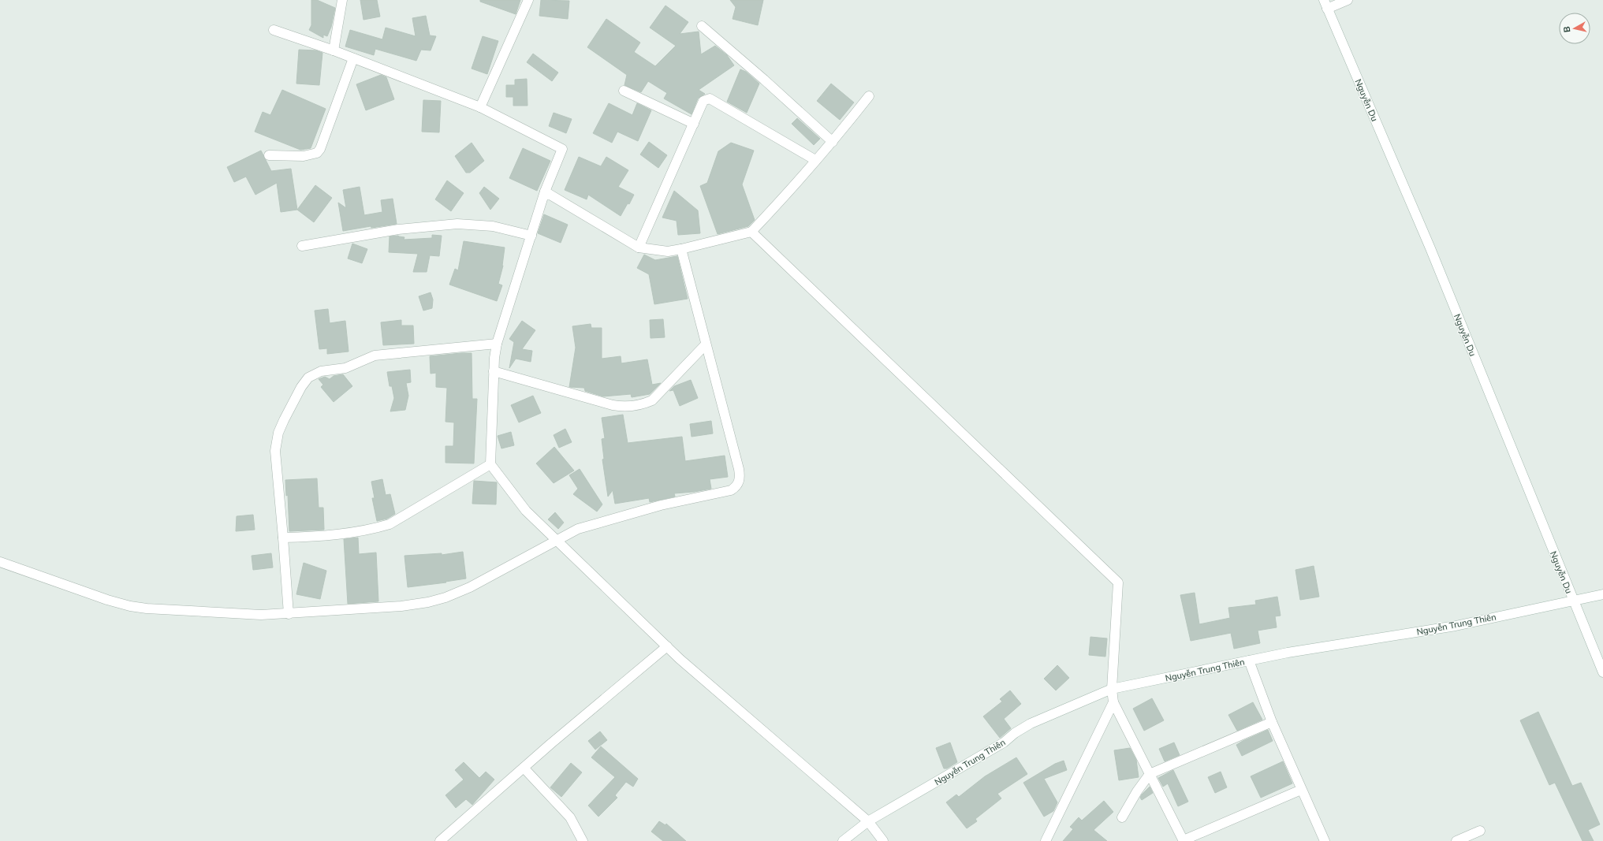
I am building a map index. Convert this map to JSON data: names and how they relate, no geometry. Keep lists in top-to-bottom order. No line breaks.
{"streets":{"street":["Nguyễn Du","Nguyễn Trung Thiên"]},"crossings":[["Nguyễn Du","Nguyễn Trung Thiên"]],"north":"left"}
